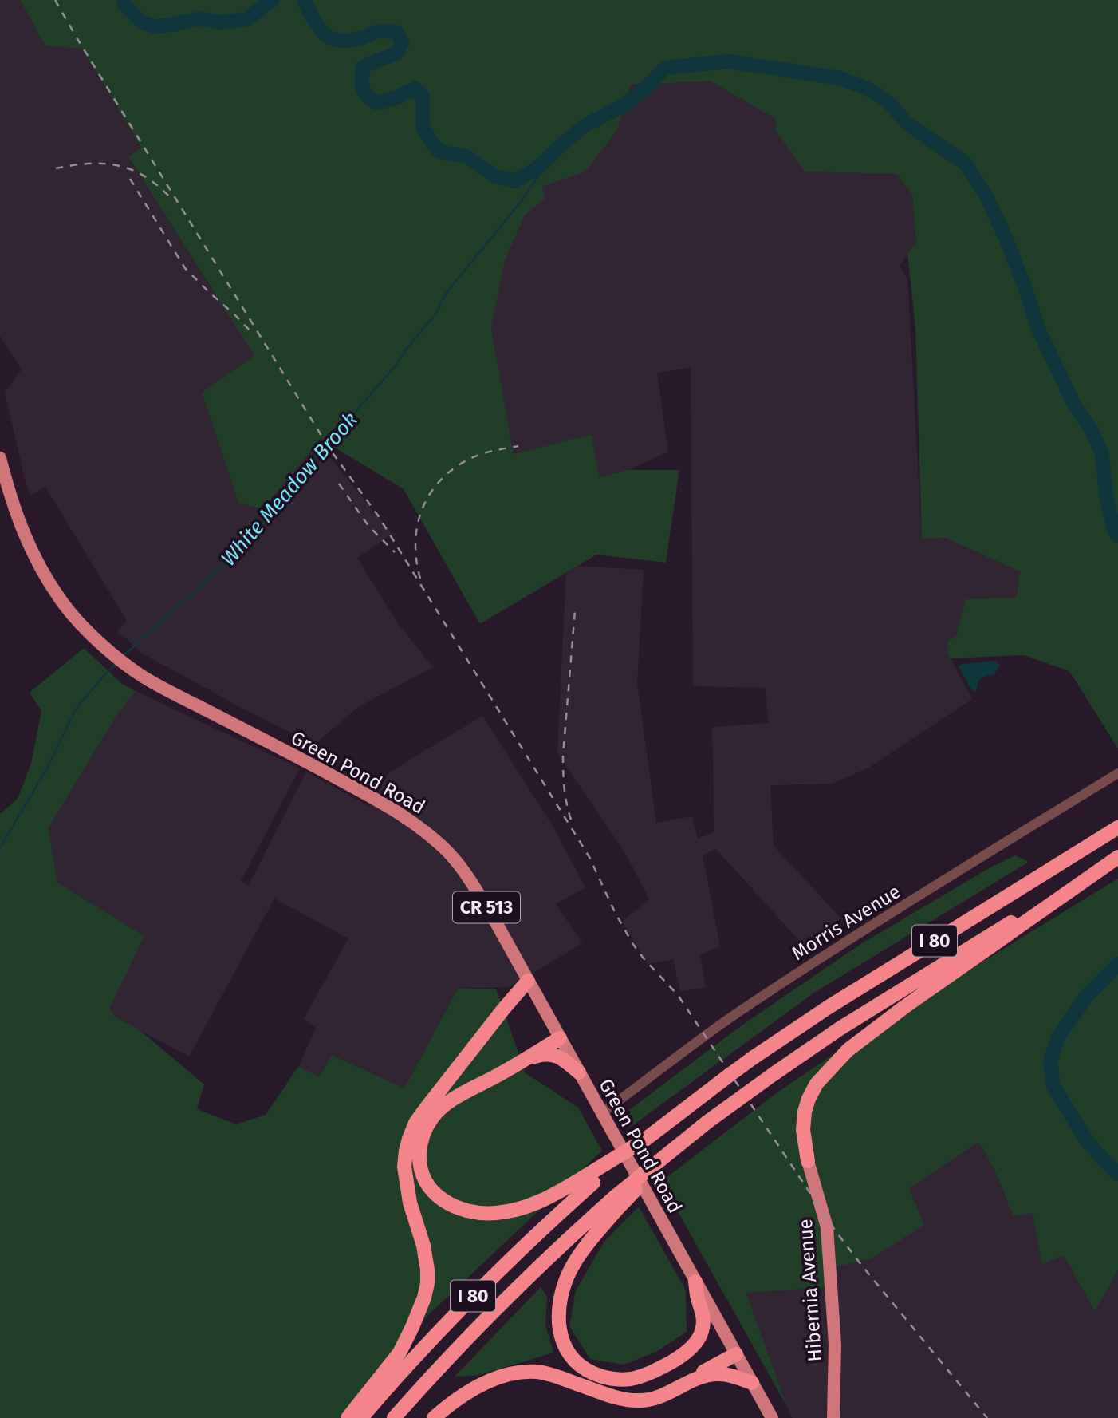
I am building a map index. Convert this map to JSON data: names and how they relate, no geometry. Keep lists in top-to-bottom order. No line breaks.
{"streets":{"highway":["I 80"],"main road":["Green Pond Road","CR 513","Hibernia Avenue"],"street":["Morris Avenue"]},"crossings":[["Green Pond Road","Morris Avenue"]],"water":["White Meadow Brook"]}
